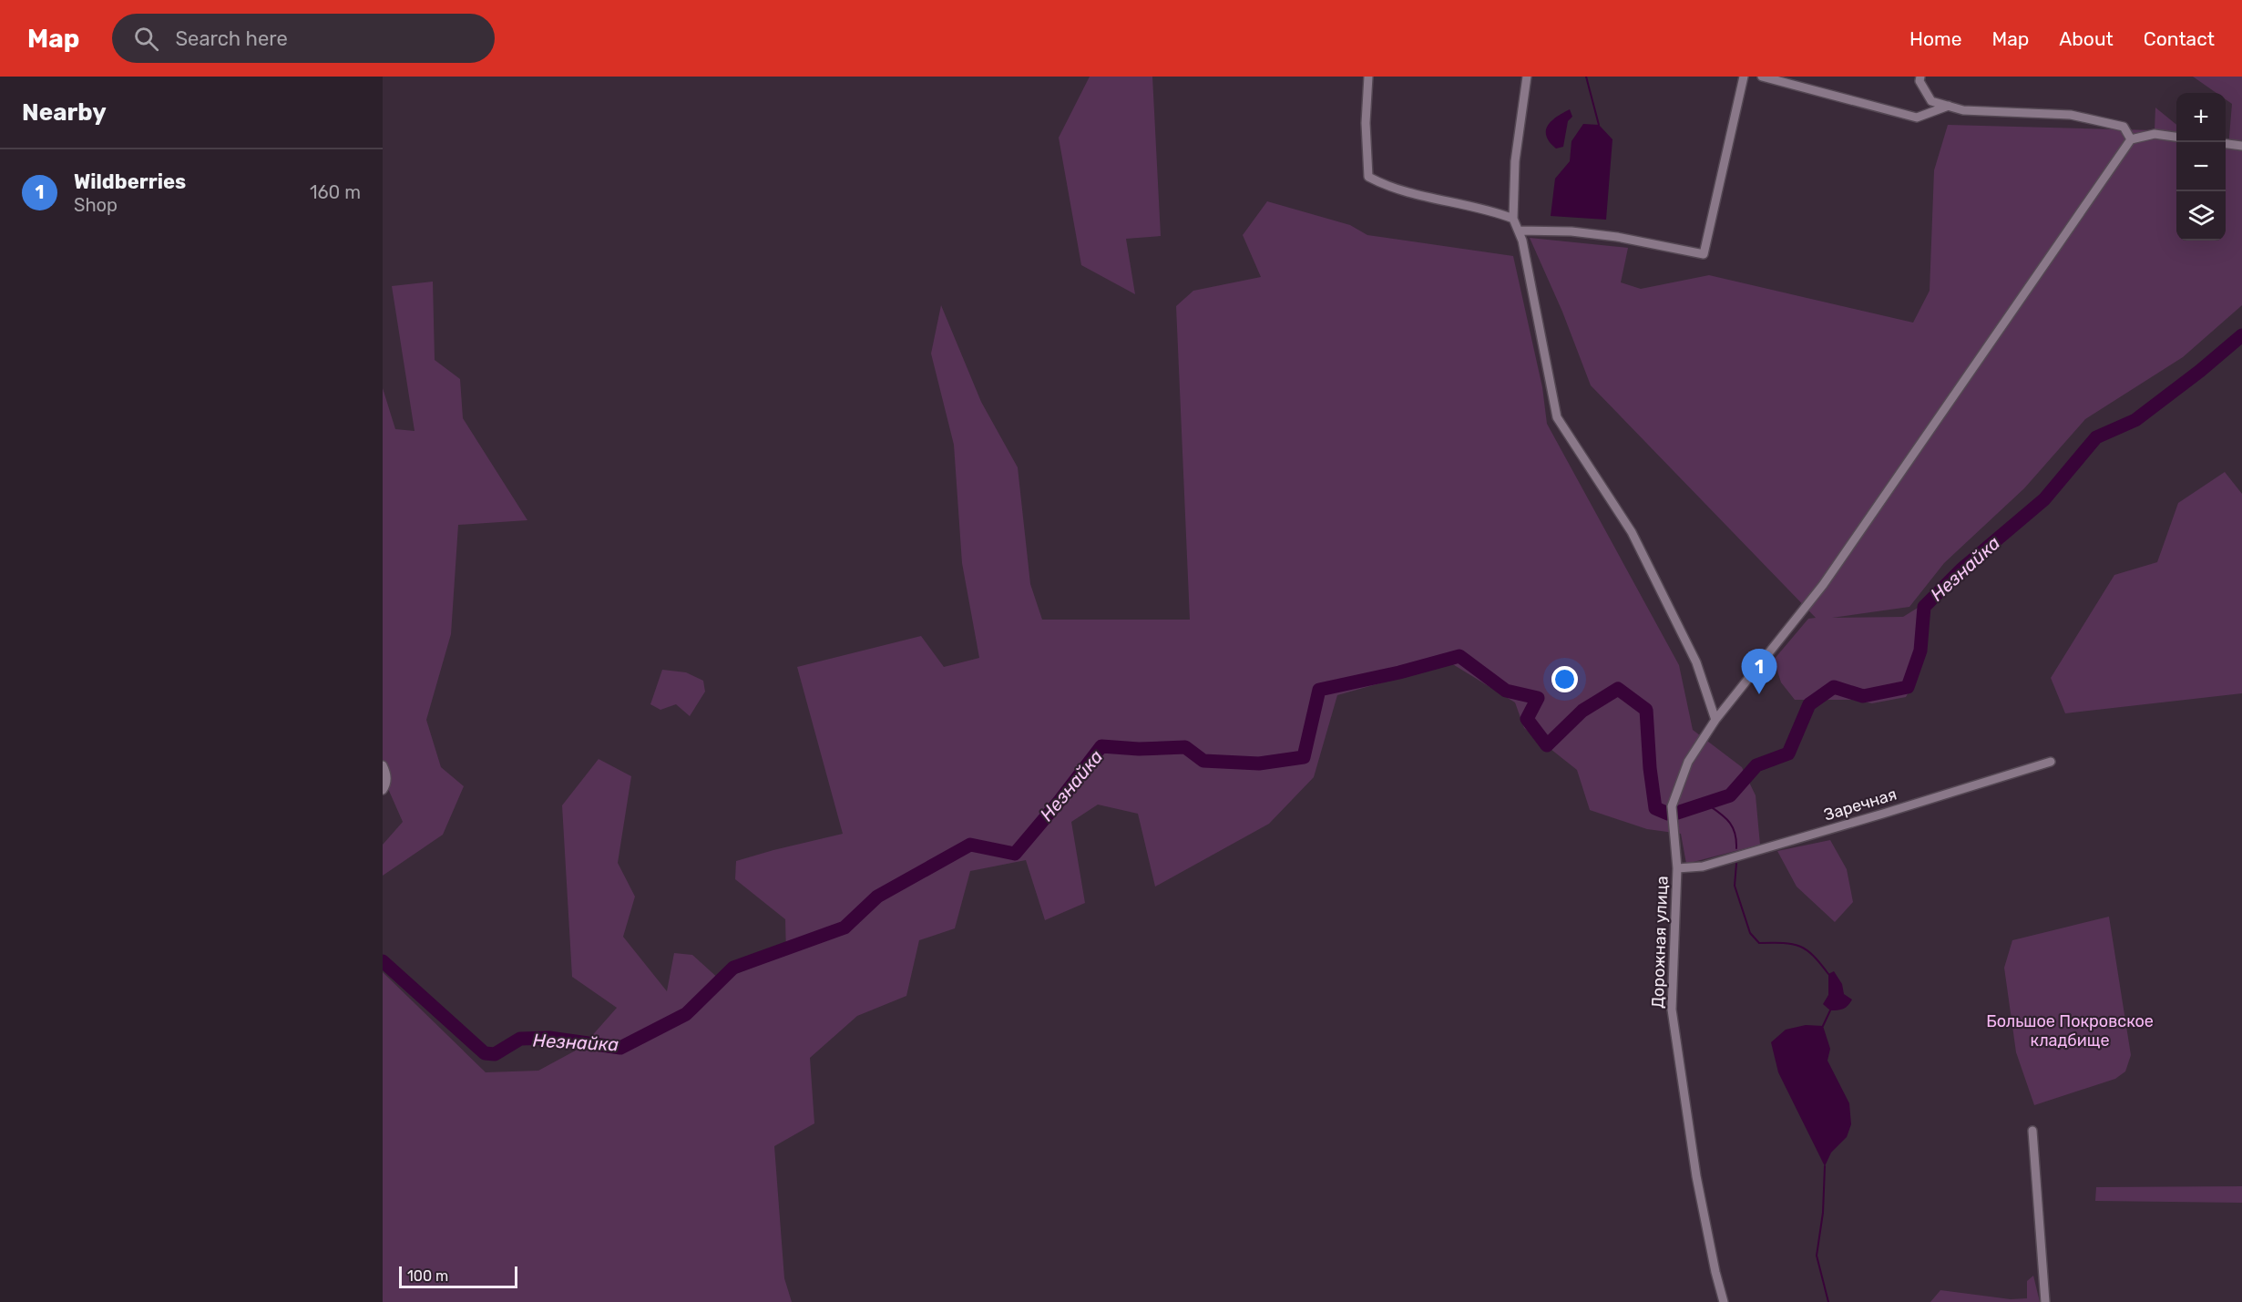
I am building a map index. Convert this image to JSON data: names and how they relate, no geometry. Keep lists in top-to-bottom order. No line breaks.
{"streets":{"street":["Заречная","Дорожная улица"]},"crossings":[["Заречная","Дорожная улица"]],"water":["Незнайка"],"parks":["Большое Покровское кладбище"],"scale_bar":"100 m","page":{"header":"Map","search":"Search here","nav":["Home","Map","About","Contact"],"heading":"Nearby","map_buttons":["+","−"],"list":[{"mark":"1","name":"Wildberries","note":"Shop","value":"160 m"}],"pins":"1","scale":"100 m"}}
